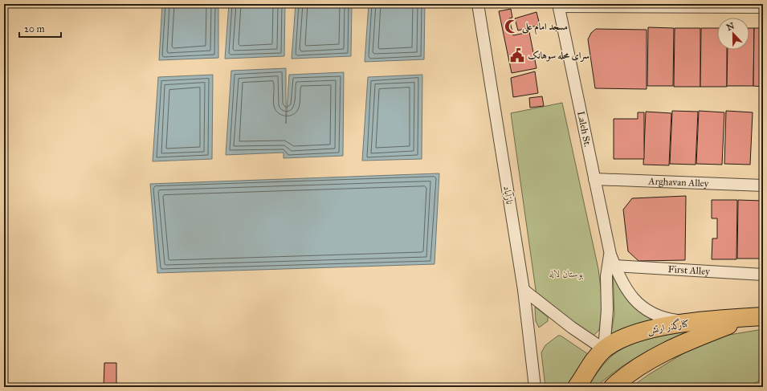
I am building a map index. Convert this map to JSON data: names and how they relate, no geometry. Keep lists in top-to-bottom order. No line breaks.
{"streets":{"main road":["کنارگذر ارتش"],"street":["Laleh St.","Arghavan Alley","نازآباد","First Alley"]},"crossings":[["Laleh St.","Arghavan Alley"],["Laleh St.","First Alley"],["Laleh St.","کنارگذر ارتش"]],"parks":["بوستان لاله"],"places":{"mosque":["مسجد امام علی"],"public building":["سرای محله سوهانک"]},"scale_bar":"20 m","north":"top"}
